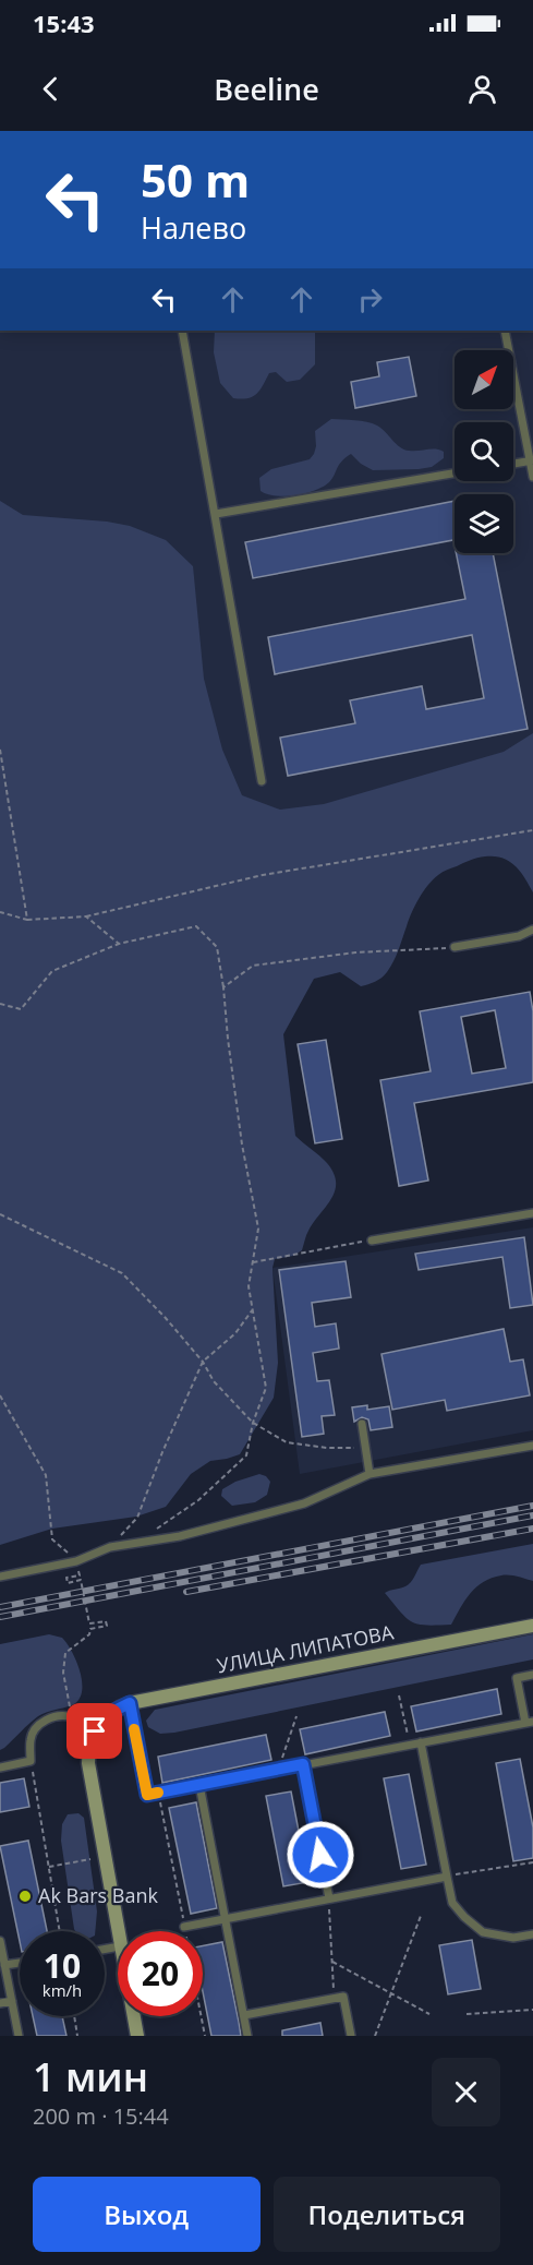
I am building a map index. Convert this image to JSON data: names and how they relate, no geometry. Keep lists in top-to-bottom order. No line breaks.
{"streets":{"street":["УЛИЦА ЛИПАТОВА"]},"places":["Ak Bars Bank"],"north":"top right","page":{"status":"15:43","header":"Beeline","turn":["50 m","Налево"],"speed":"10 km/h","limit":"20","heading":["1 мин","200 m · 15:44"],"buttons":["Выход","Поделиться"]}}
